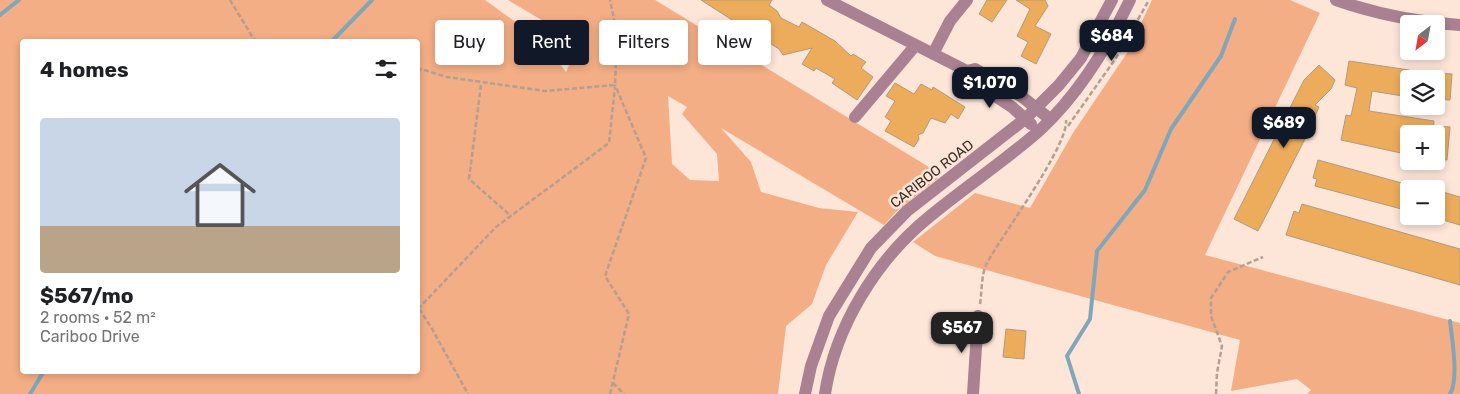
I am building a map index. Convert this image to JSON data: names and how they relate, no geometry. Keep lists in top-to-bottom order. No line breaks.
{"streets":{"street":["CARIBOO ROAD"]},"north":"bottom left","page":{"map_buttons":["+","−"],"price":["$684","$1,070","$689","$567"],"chip":["Buy","Rent","Filters","New"],"heading":"4 homes","list":[{"name":"$567/mo","note":"2 rooms · 52 m² · Cariboo Drive"}]}}
